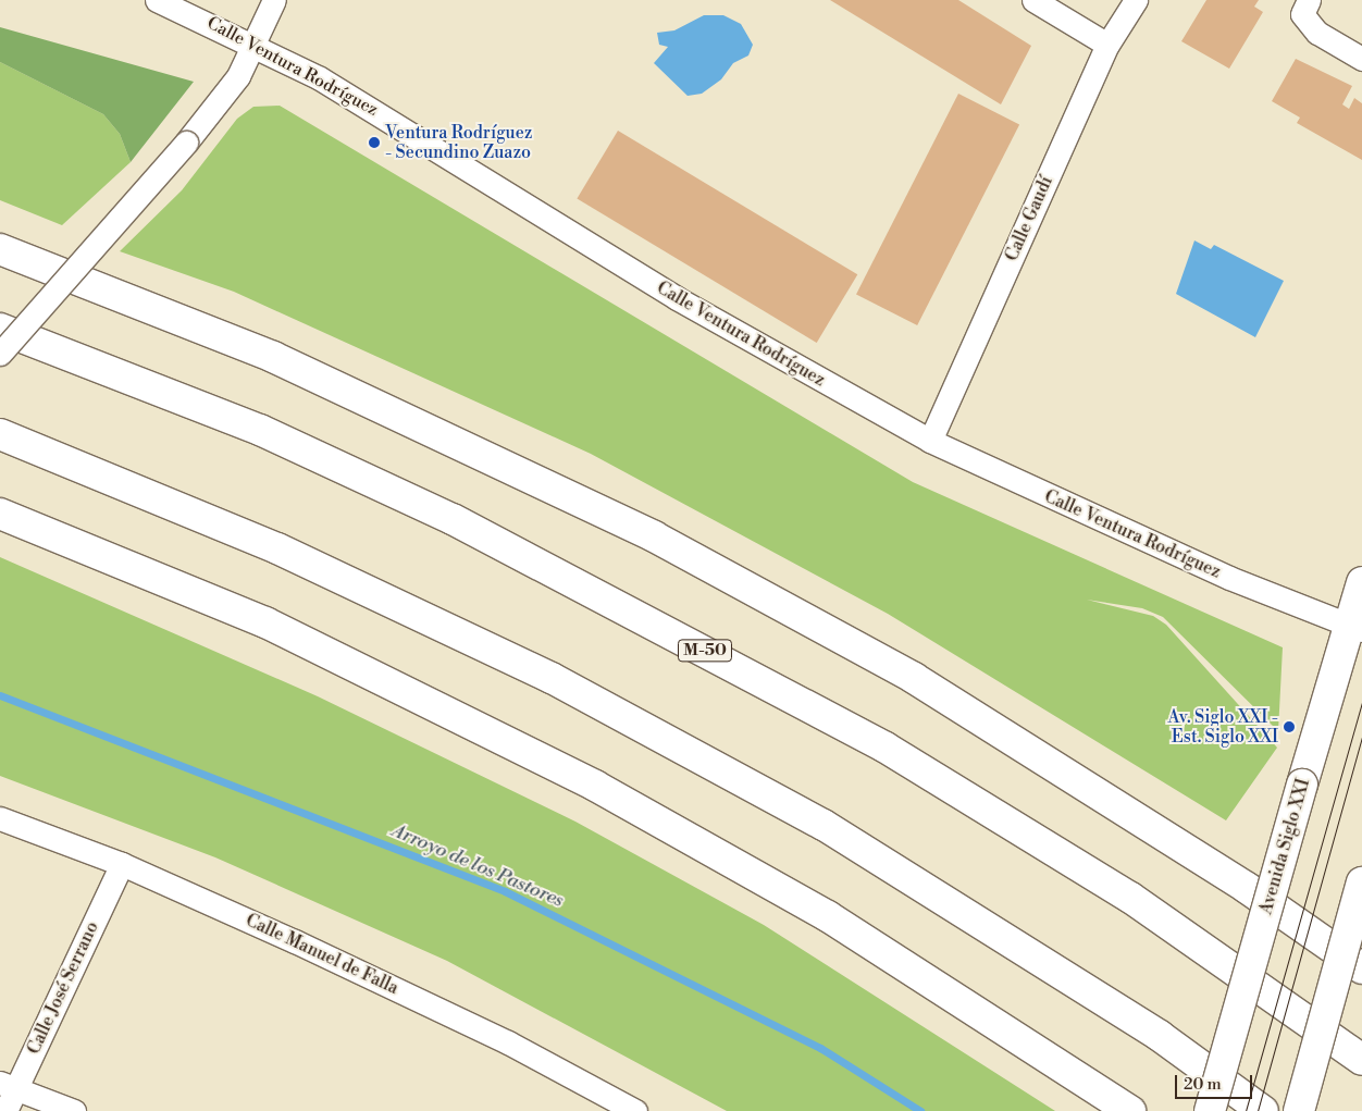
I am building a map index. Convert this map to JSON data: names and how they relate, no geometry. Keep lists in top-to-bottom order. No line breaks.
{"streets":{"main road":["M-50","Avenida Siglo XXI"],"street":["Calle Ventura Rodríguez","Calle Gaudí","Calle Manuel de Falla","Calle José Serrano"]},"crossings":[["Calle Ventura Rodríguez","Calle Gaudí"],["Calle Ventura Rodríguez","Avenida Siglo XXI"],["Calle Manuel de Falla","Calle José Serrano"]],"water":["Arroyo de los Pastores"],"places":["Ventura Rodríguez - Secundino Zuazo","Av. Siglo XXI - Est. Siglo XXI"],"scale_bar":"20 m"}
